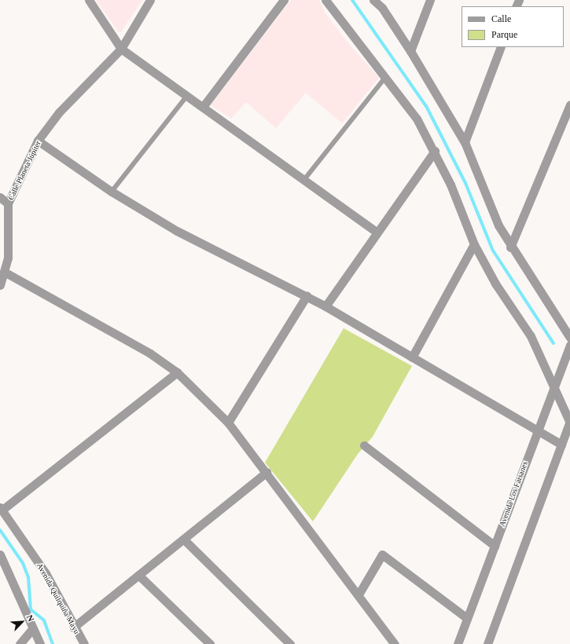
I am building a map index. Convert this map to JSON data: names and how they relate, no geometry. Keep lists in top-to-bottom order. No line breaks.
{"streets":{"street":["Calle Planeta Júpiter","Avenida Los Faisanes","Avenida Quilquiña Mayu"]},"legend":["Calle","Parque"],"north":"top right"}
